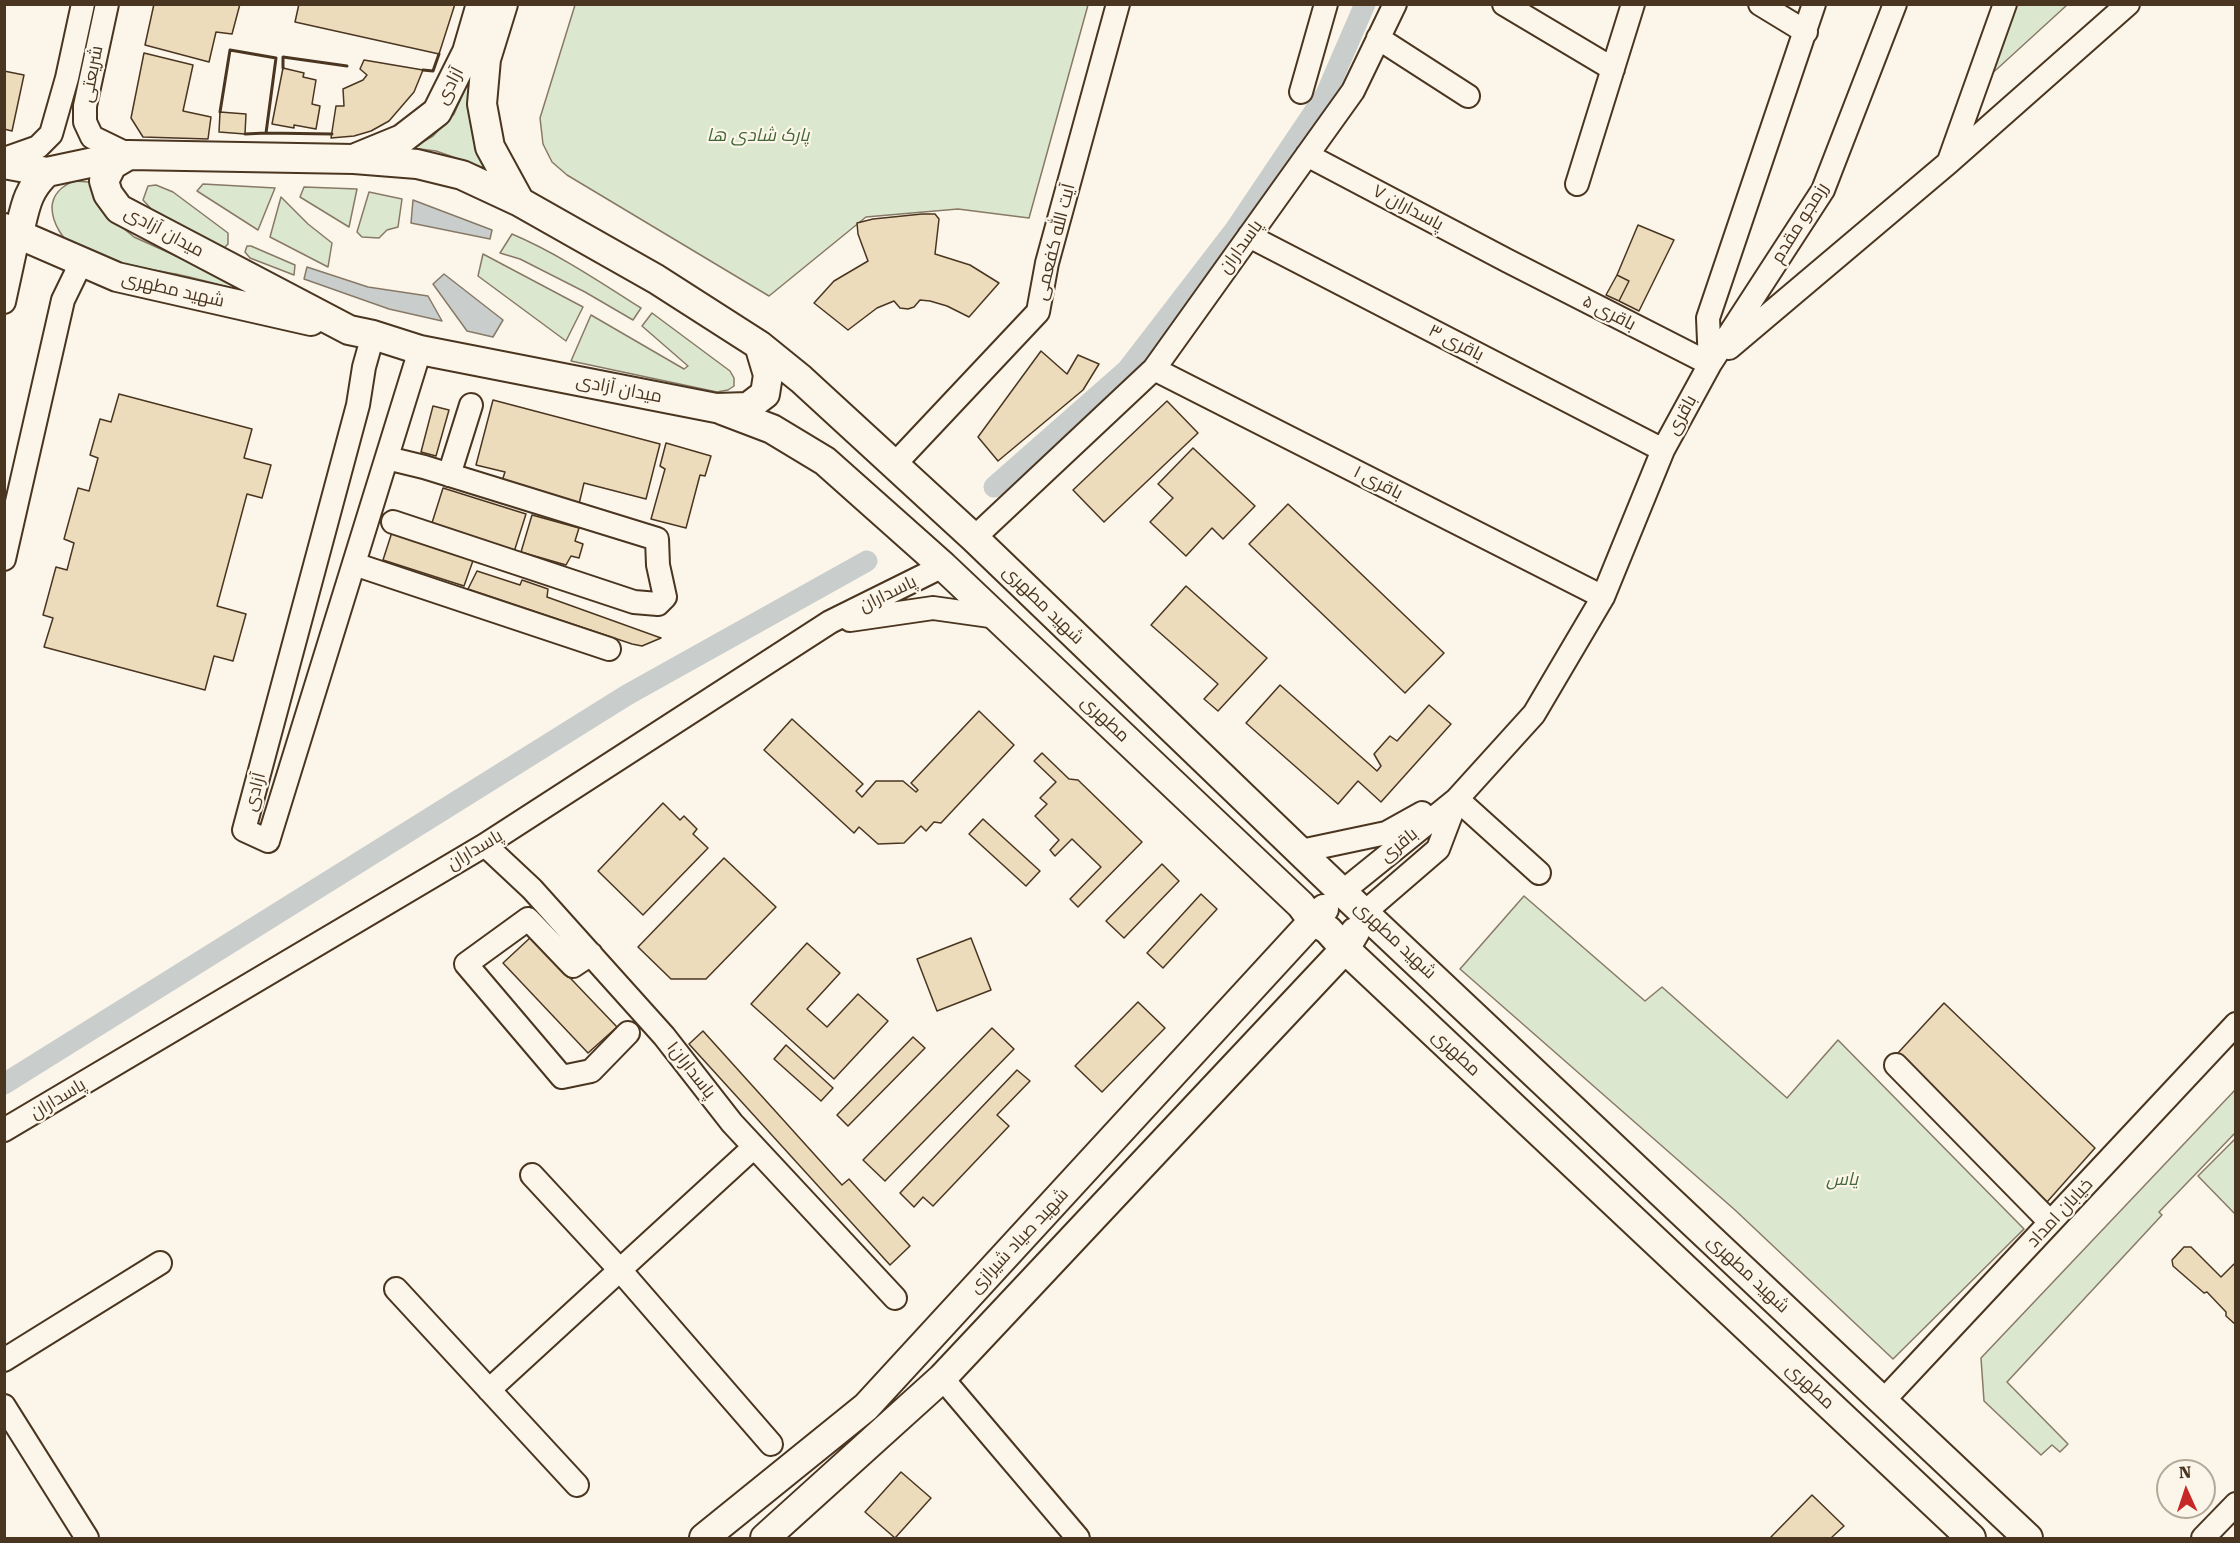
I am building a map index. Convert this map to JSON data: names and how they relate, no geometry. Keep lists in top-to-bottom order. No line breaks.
{"streets":{"main road":["آزادی","میدان آزادی","شهید مطهری","مطهری","شهید صیاد شیرازی"],"street":["شریعتی","پاسداران ۷","رزمجو مقدم","آیت الله کفعمی","پاسداران","باقری ۵","باقری ۳","باقری","باقری ۱","پاسداران۱","خیابان امداد"]},"crossings":[["شریعتی","میدان آزادی"],["آزادی","میدان آزادی"],["آزادی","شهید مطهری"],["پاسداران ۷","پاسداران"],["پاسداران ۷","باقری ۵"],["رزمجو مقدم","باقری ۵"],["رزمجو مقدم","باقری"],["میدان آزادی","شهید مطهری"],["آیت الله کفعمی","شهید مطهری"],["پاسداران","شهید مطهری"],["پاسداران","باقری ۳"],["پاسداران","باقری ۱"],["پاسداران","مطهری"],["پاسداران","پاسداران۱"],["شهید مطهری","باقری"],["شهید مطهری","خیابان امداد"],["شهید مطهری","شهید صیاد شیرازی"],["باقری ۵","باقری"],["باقری ۳","باقری"],["باقری","باقری ۱"],["باقری","شهید صیاد شیرازی"],["مطهری","شهید صیاد شیرازی"]],"parks":["پارک شادی ها","یاس"],"north":"top"}
